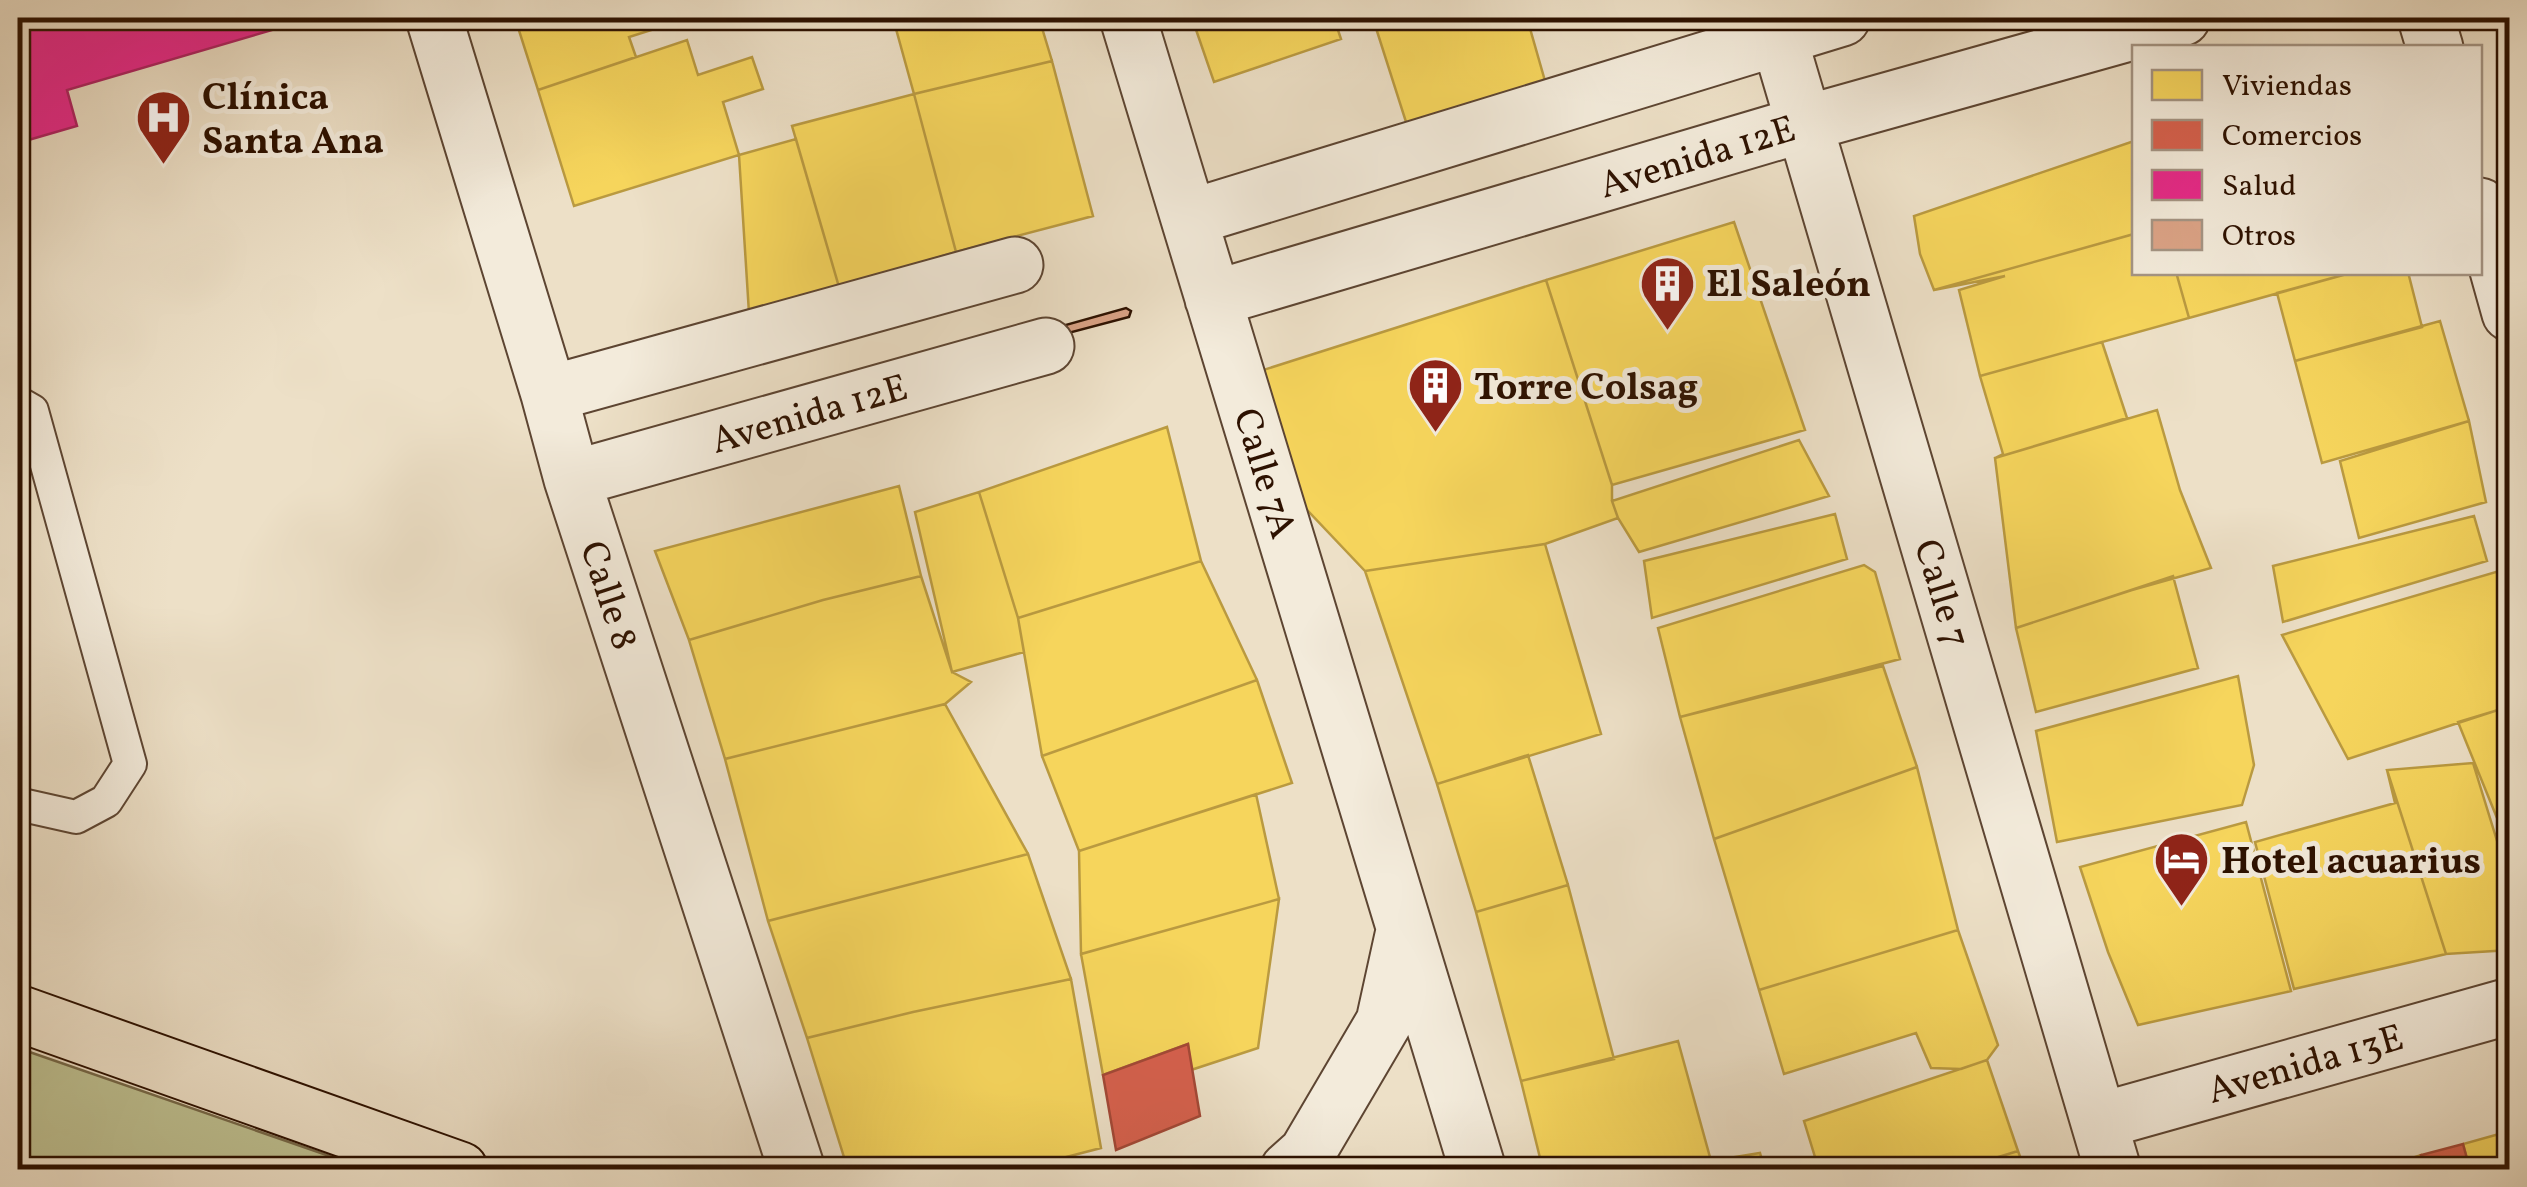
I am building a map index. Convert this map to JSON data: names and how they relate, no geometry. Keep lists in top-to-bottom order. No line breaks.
{"streets":{"street":["Avenida 12E","Calle 7A","Calle 7","Calle 8","Avenida 13E"]},"crossings":[["Avenida 12E","Calle 7A"],["Avenida 12E","Calle 7"],["Avenida 12E","Calle 8"],["Calle 7","Avenida 13E"]],"places":{"hospital":["Clínica Santa Ana"],"building":["El Saleón","Torre Colsag"],"hotel":["Hotel acuarius"]},"legend":["Viviendas","Comercios","Salud","Otros"]}
